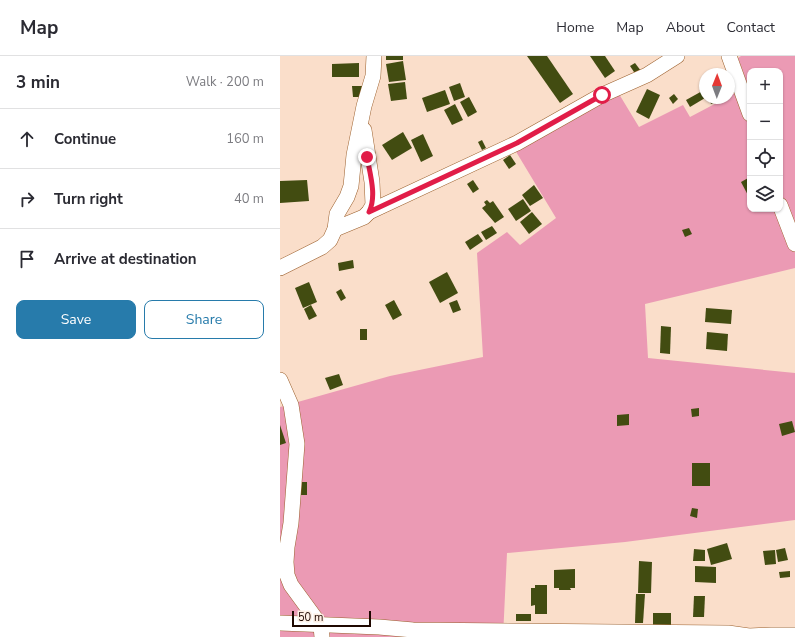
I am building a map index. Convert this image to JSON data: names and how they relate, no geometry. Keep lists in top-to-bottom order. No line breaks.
{"scale_bar":"50 m","north":"top","page":{"header":"Map","nav":["Home","Map","About","Contact"],"heading":["3 min","Walk · 200 m"],"map_buttons":["+","−"],"list":[["Continue","160 m"],["Turn right","40 m"],"Arrive at destination"],"buttons":["Save","Share"],"scale":"50 m"}}
